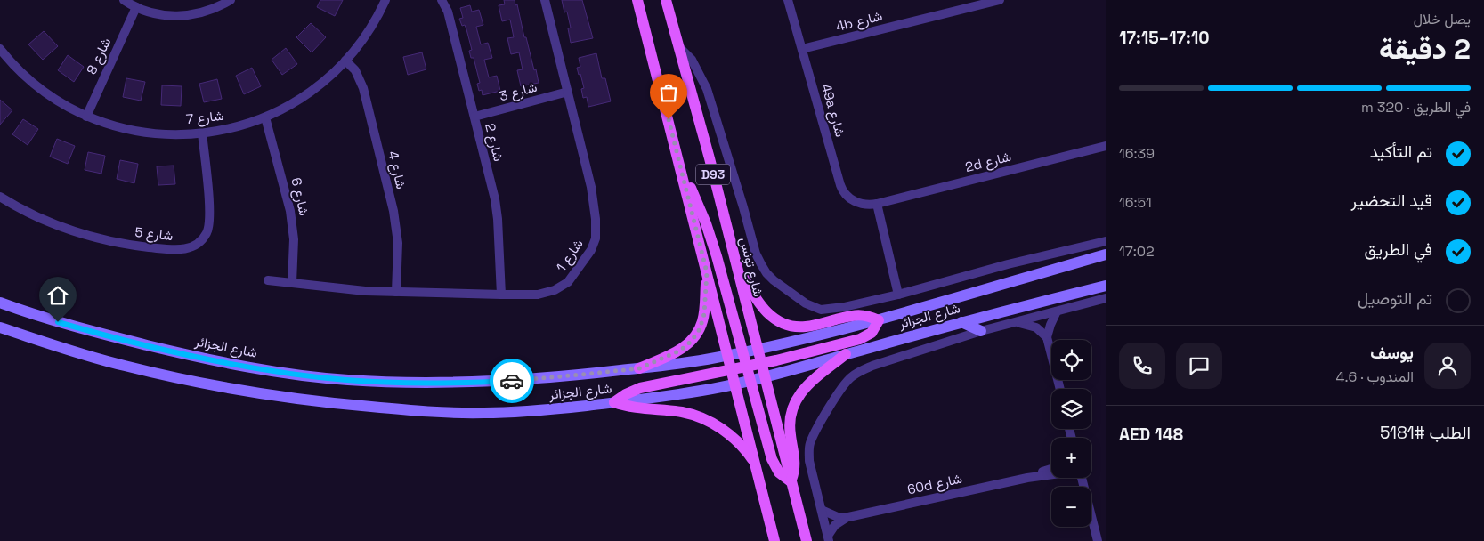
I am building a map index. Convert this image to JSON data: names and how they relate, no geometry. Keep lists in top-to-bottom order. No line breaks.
{"streets":{"main road":["D93","شارع تونس","شارع الجزائر"],"street":["4b شارع","شارع 8","شارع 3","49a شارع","شارع 7","شارع 2","2d شارع","شارع 4","شارع 6","شارع 5","شارع 1","60d شارع"]},"crossings":[["4b شارع","49a شارع"],["شارع 8","شارع 7"],["شارع 3","شارع 2"],["شارع 3","شارع 1"],["49a شارع","2d شارع"],["شارع 7","شارع 4"],["شارع 7","شارع 6"],["شارع 7","شارع 5"],["شارع 2","شارع 1"],["شارع 4","شارع 1"],["D93","شارع الجزائر"],["شارع 6","شارع 1"],["شارع تونس","شارع الجزائر"]],"page":{"heading":["2 دقيقة","يصل خلال","17:10–17:15"],"panel":["يوسف","المندوب · 4.6","الطلب #5181","AED 148"],"bar":"في الطريق · 320 m","list":[["تم التأكيد","16:39"],["قيد التحضير","16:51"],["في الطريق","17:02"],"تم التوصيل"],"map_buttons":["+","−"]}}
